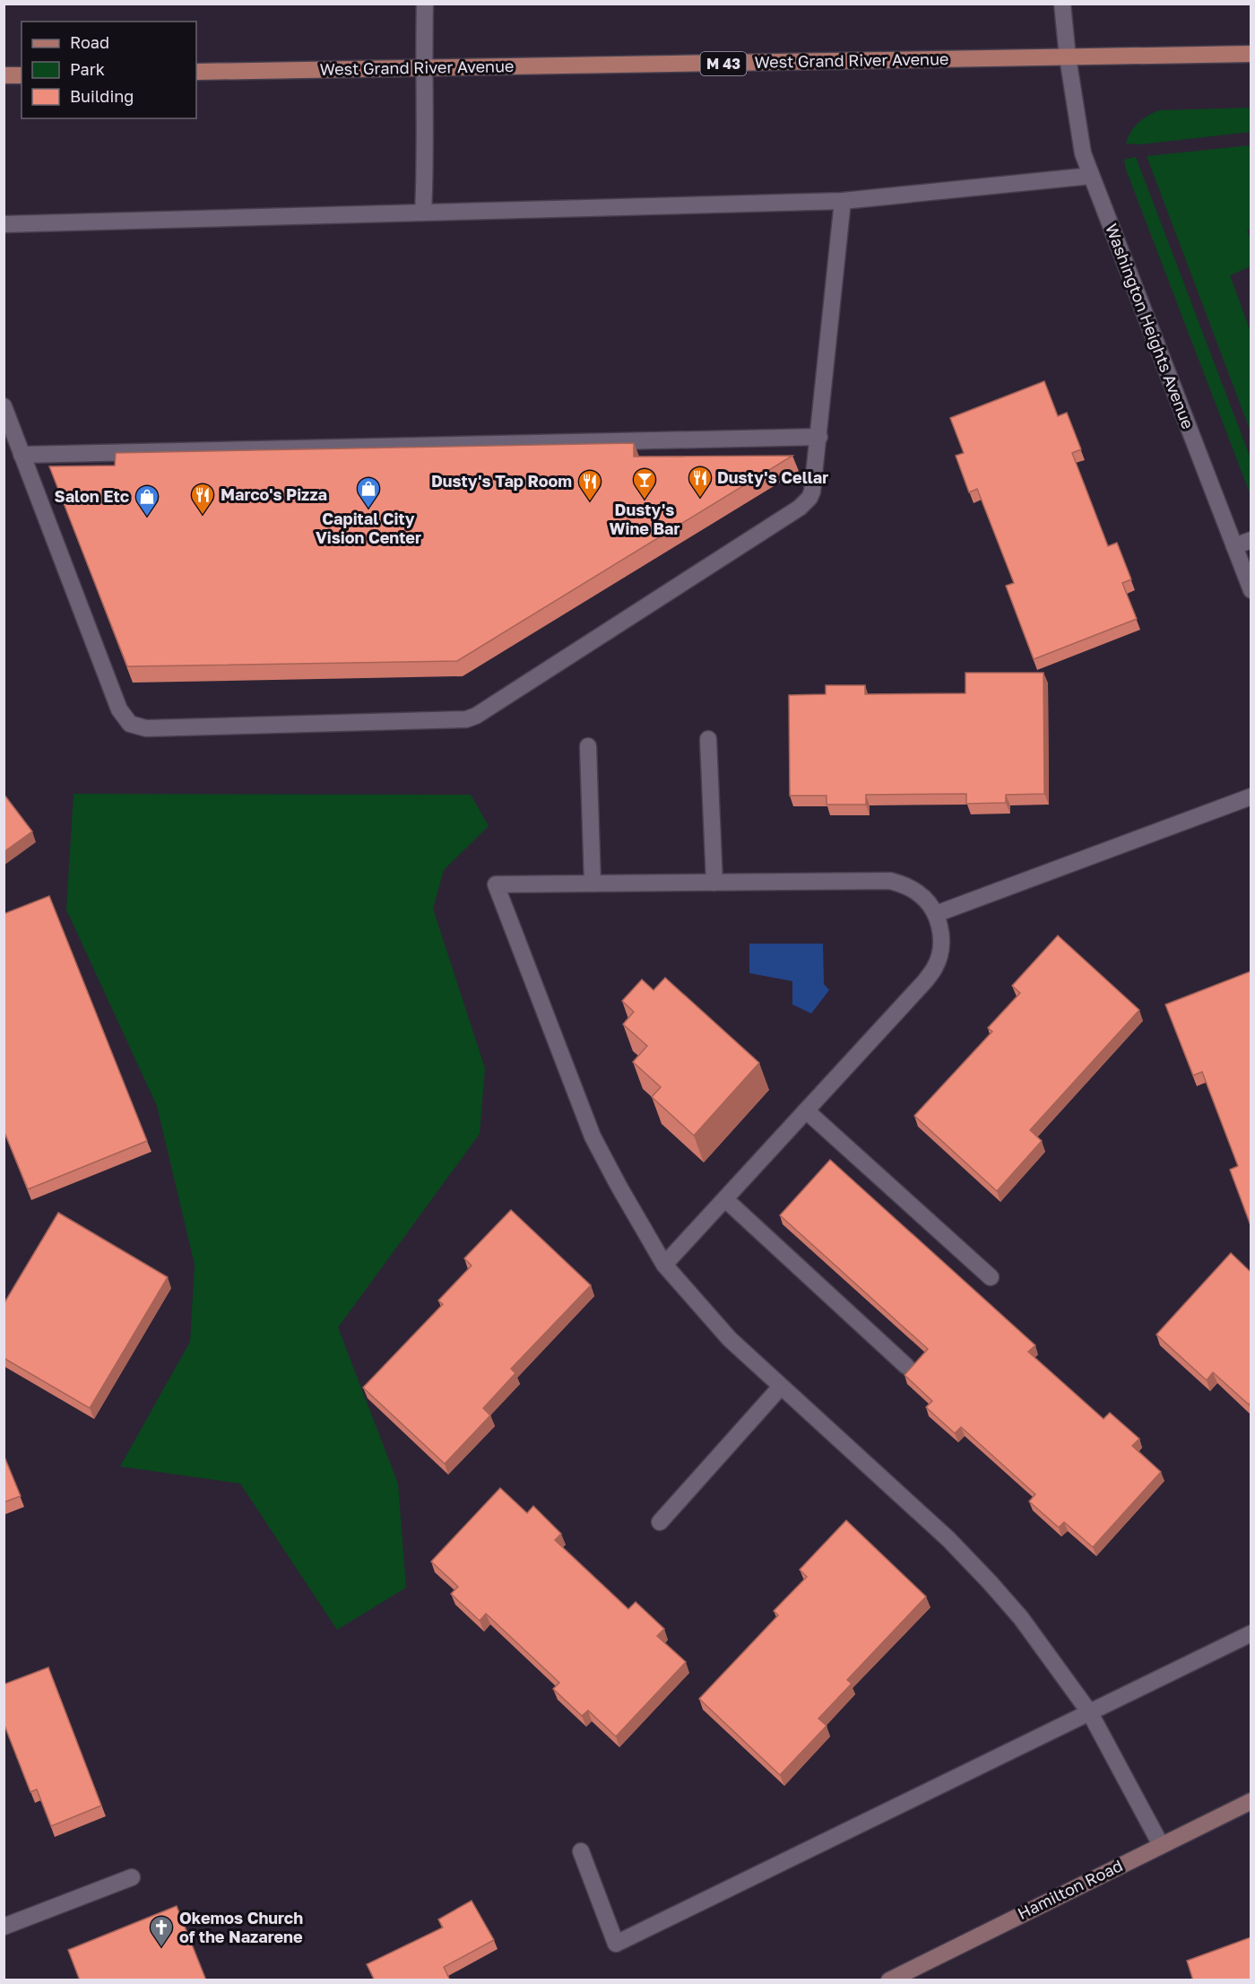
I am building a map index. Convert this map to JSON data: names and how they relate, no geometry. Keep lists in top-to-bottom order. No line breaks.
{"streets":{"main road":["West Grand River Avenue","M 43"],"street":["Washington Heights Avenue","Hamilton Road"]},"crossings":[["West Grand River Avenue","Washington Heights Avenue"]],"places":{"restaurant":["Dusty's Cellar","Dusty's Tap Room","Marco's Pizza"],"bar":["Dusty's Wine Bar"],"shop":["Capital City Vision Center","Salon Etc"],"church":["Okemos Church of the Nazarene"]},"legend":["Road","Park","Building"]}
